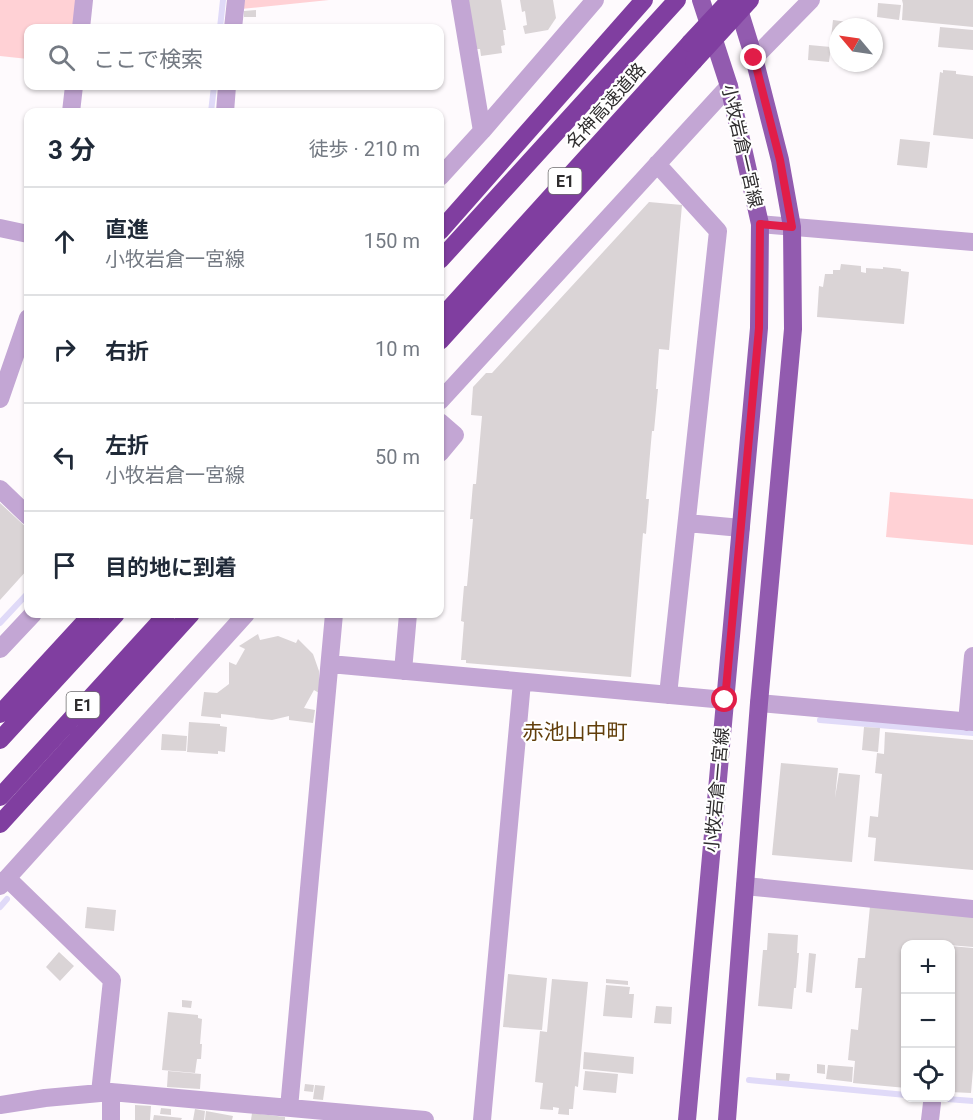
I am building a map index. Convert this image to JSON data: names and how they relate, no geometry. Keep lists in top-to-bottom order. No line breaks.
{"streets":{"highway":["名神高速道路","E1"],"main road":["小牧岩倉一宮線"]},"districts":["赤池山中町"],"north":"top left","page":{"search":"ここで検索","heading":["3 分","徒歩 · 210 m"],"list":[["直進","小牧岩倉一宮線","150 m"],["右折","10 m"],["左折","小牧岩倉一宮線","50 m"],"目的地に到着"],"map_buttons":["+","−"]}}
